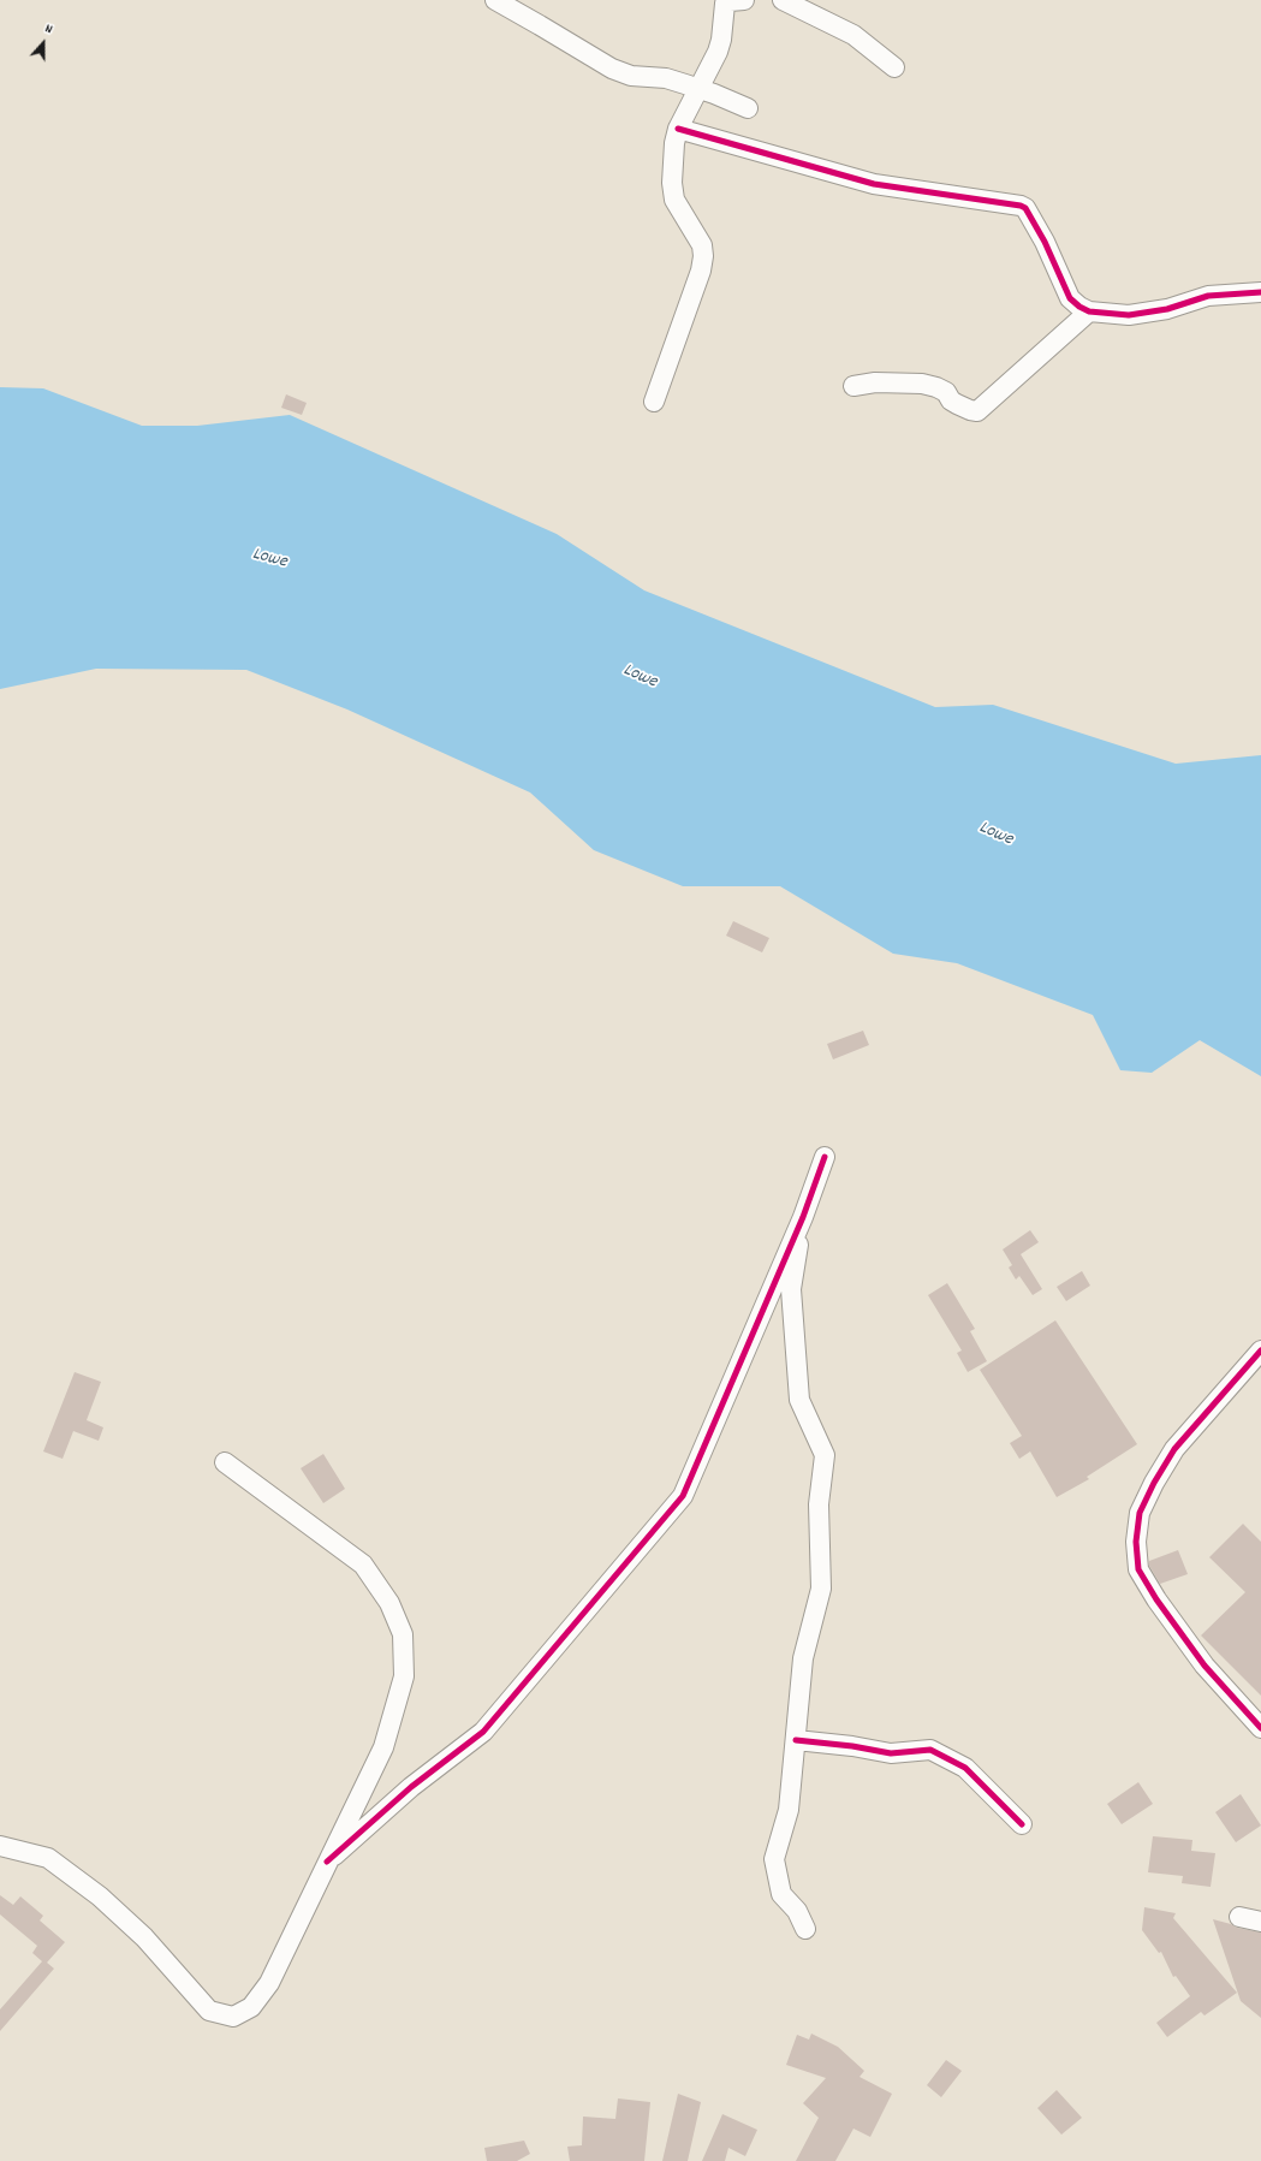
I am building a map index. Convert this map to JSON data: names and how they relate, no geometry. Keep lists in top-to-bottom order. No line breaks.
{"water":["Lowe"],"north":"top"}
